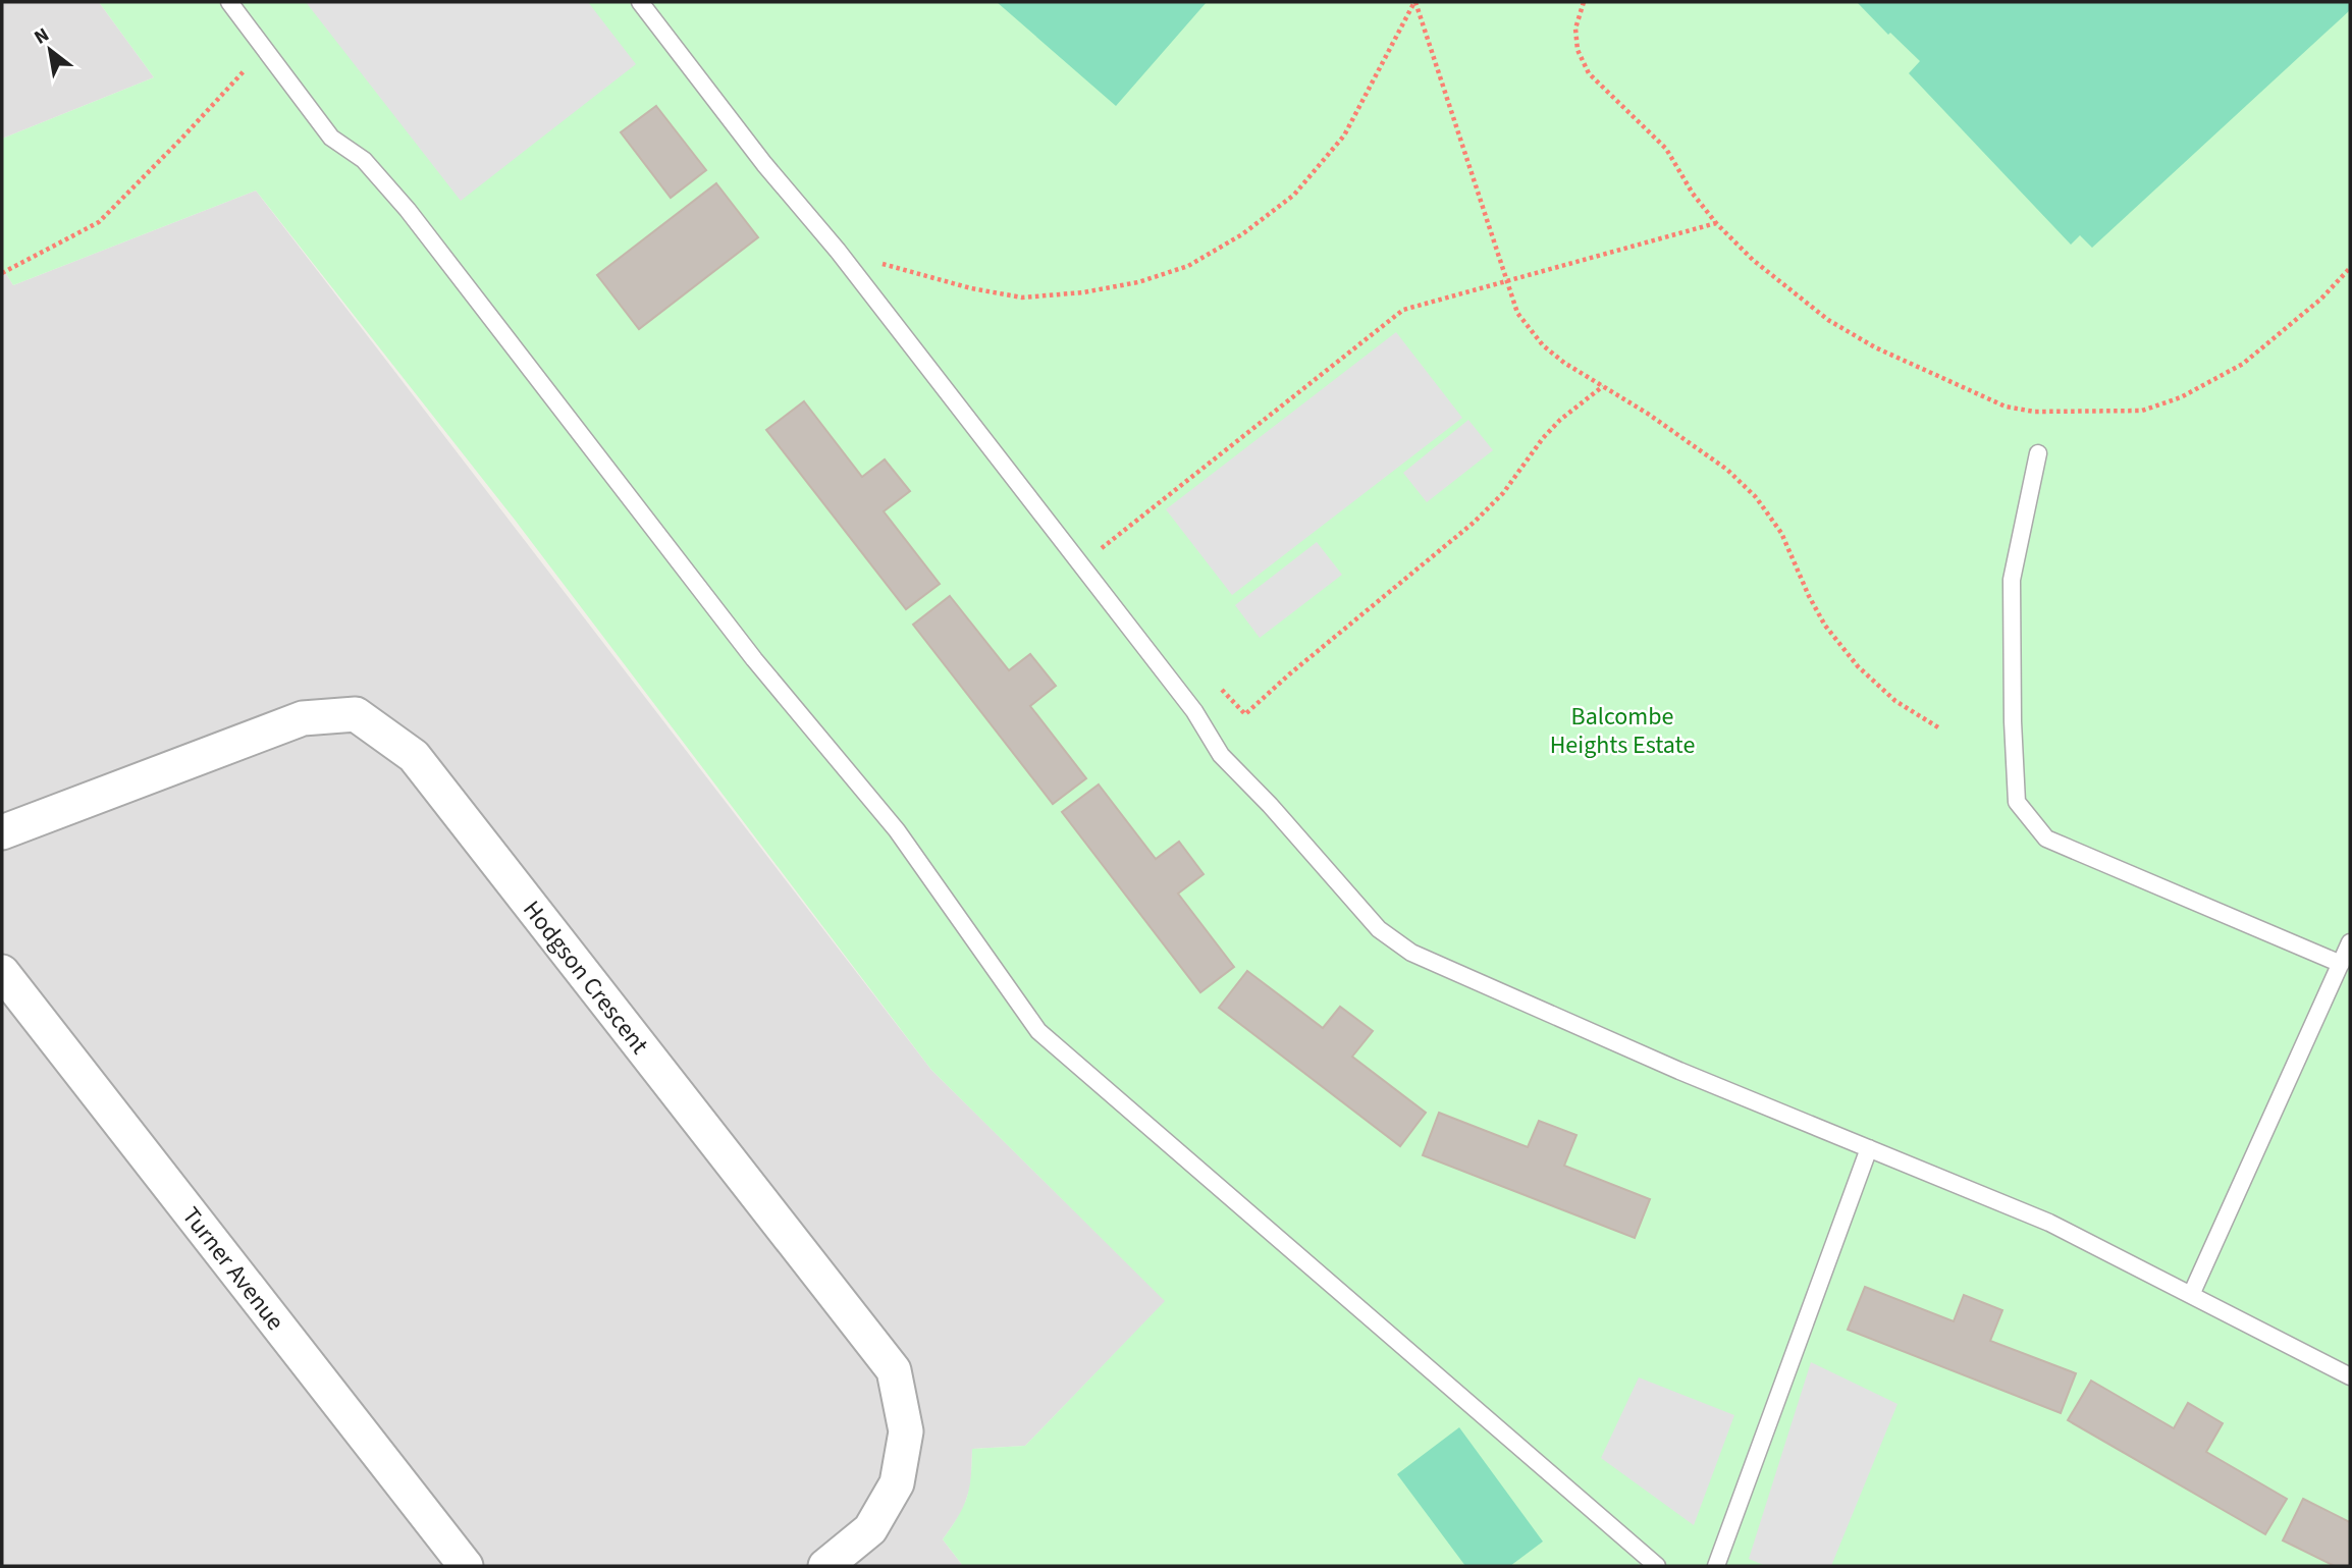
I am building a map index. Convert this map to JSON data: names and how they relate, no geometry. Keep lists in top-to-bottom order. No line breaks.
{"streets":{"street":["Hodgson Crescent","Turner Avenue"]},"parks":["Balcombe Heights Estate"],"north":"top left"}
